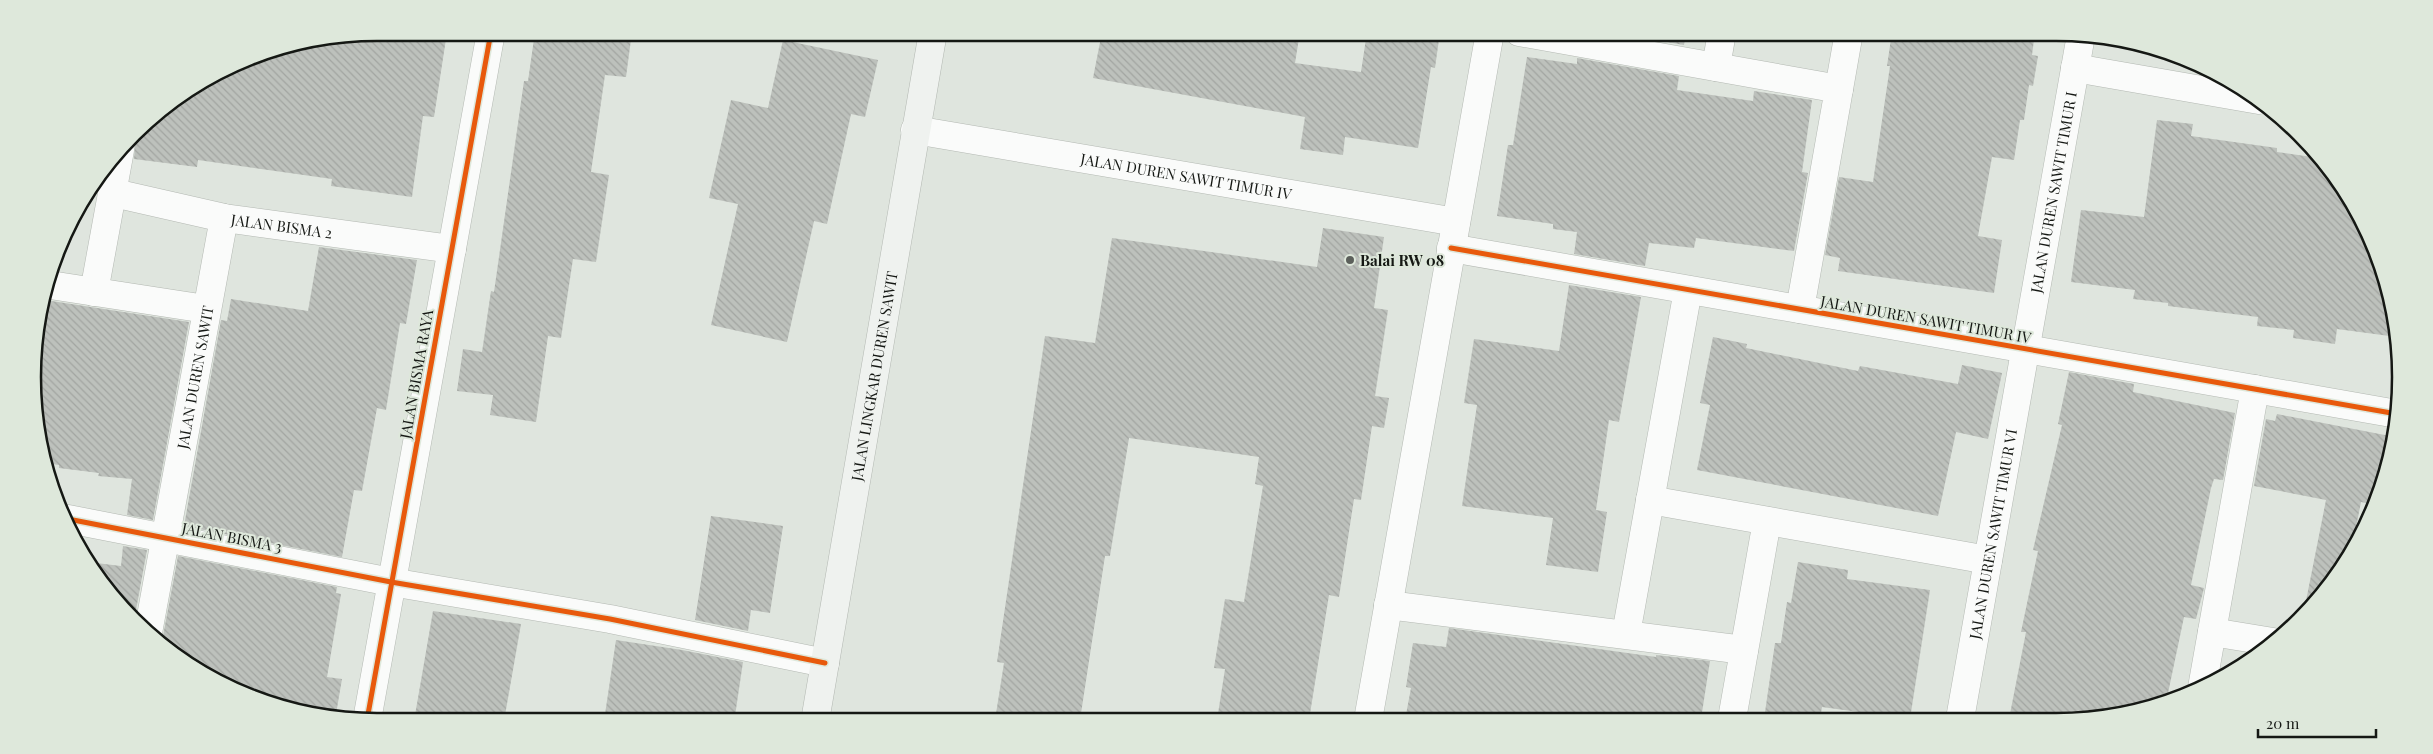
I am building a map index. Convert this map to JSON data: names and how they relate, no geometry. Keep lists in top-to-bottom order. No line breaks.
{"streets":{"street":["JALAN DUREN SAWIT TIMUR IV","JALAN DUREN SAWIT TIMUR I","JALAN BISMA 2","JALAN BISMA RAYA","JALAN DUREN SAWIT","JALAN LINGKAR DUREN SAWIT","JALAN DUREN SAWIT TIMUR VI","JALAN BISMA 3"]},"crossings":[["JALAN DUREN SAWIT TIMUR IV","JALAN DUREN SAWIT TIMUR I"],["JALAN DUREN SAWIT TIMUR IV","JALAN LINGKAR DUREN SAWIT"],["JALAN DUREN SAWIT TIMUR IV","JALAN DUREN SAWIT TIMUR VI"],["JALAN DUREN SAWIT TIMUR I","JALAN DUREN SAWIT TIMUR VI"],["JALAN BISMA 2","JALAN BISMA RAYA"],["JALAN BISMA 2","JALAN DUREN SAWIT"],["JALAN BISMA RAYA","JALAN BISMA 3"],["JALAN DUREN SAWIT","JALAN BISMA 3"],["JALAN LINGKAR DUREN SAWIT","JALAN BISMA 3"]],"places":["Balai RW 08"],"scale_bar":"20 m"}
